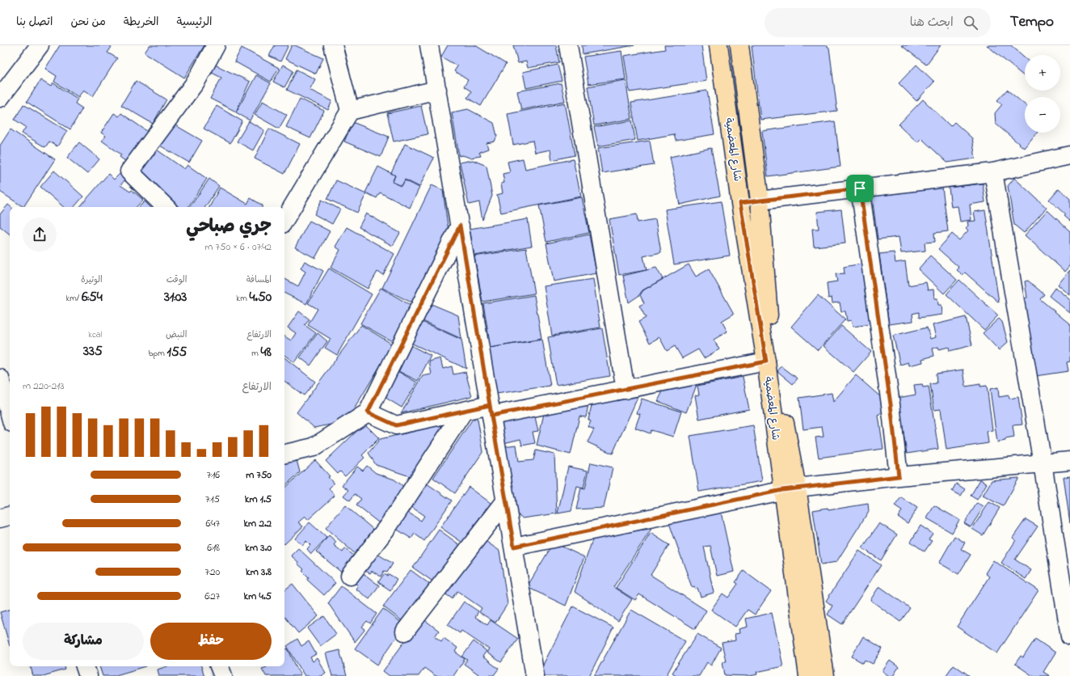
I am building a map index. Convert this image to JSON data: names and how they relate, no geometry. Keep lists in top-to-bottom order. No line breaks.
{"streets":{"main road":["شارع المعضمية"]},"page":{"header":"Tempo","search":"ابحث هنا","nav":["الرئيسية","الخريطة","من نحن","اتصل بنا"],"map_buttons":["+","−"],"heading":["جري صباحي","07:42 · 6 × 750 m"],"stats":[["المسافة","4.50 km"],["الوقت","31:03"],["الوتيرة","6:54 /km"],["الارتفاع","48 m"],["النبض","155 bpm"],["kcal","335"]],"chart":["الارتفاع","213–220 m"],"list":[{"name":"750 m","note":"7:16"},{"name":"1.5 km","note":"7:15"},{"name":"2.2 km","note":"6:47"},{"name":"3.0 km","note":"6:18"},{"name":"3.8 km","note":"7:20"},{"name":"4.5 km","note":"6:27"}],"buttons":["حفظ","مشاركة"]}}
